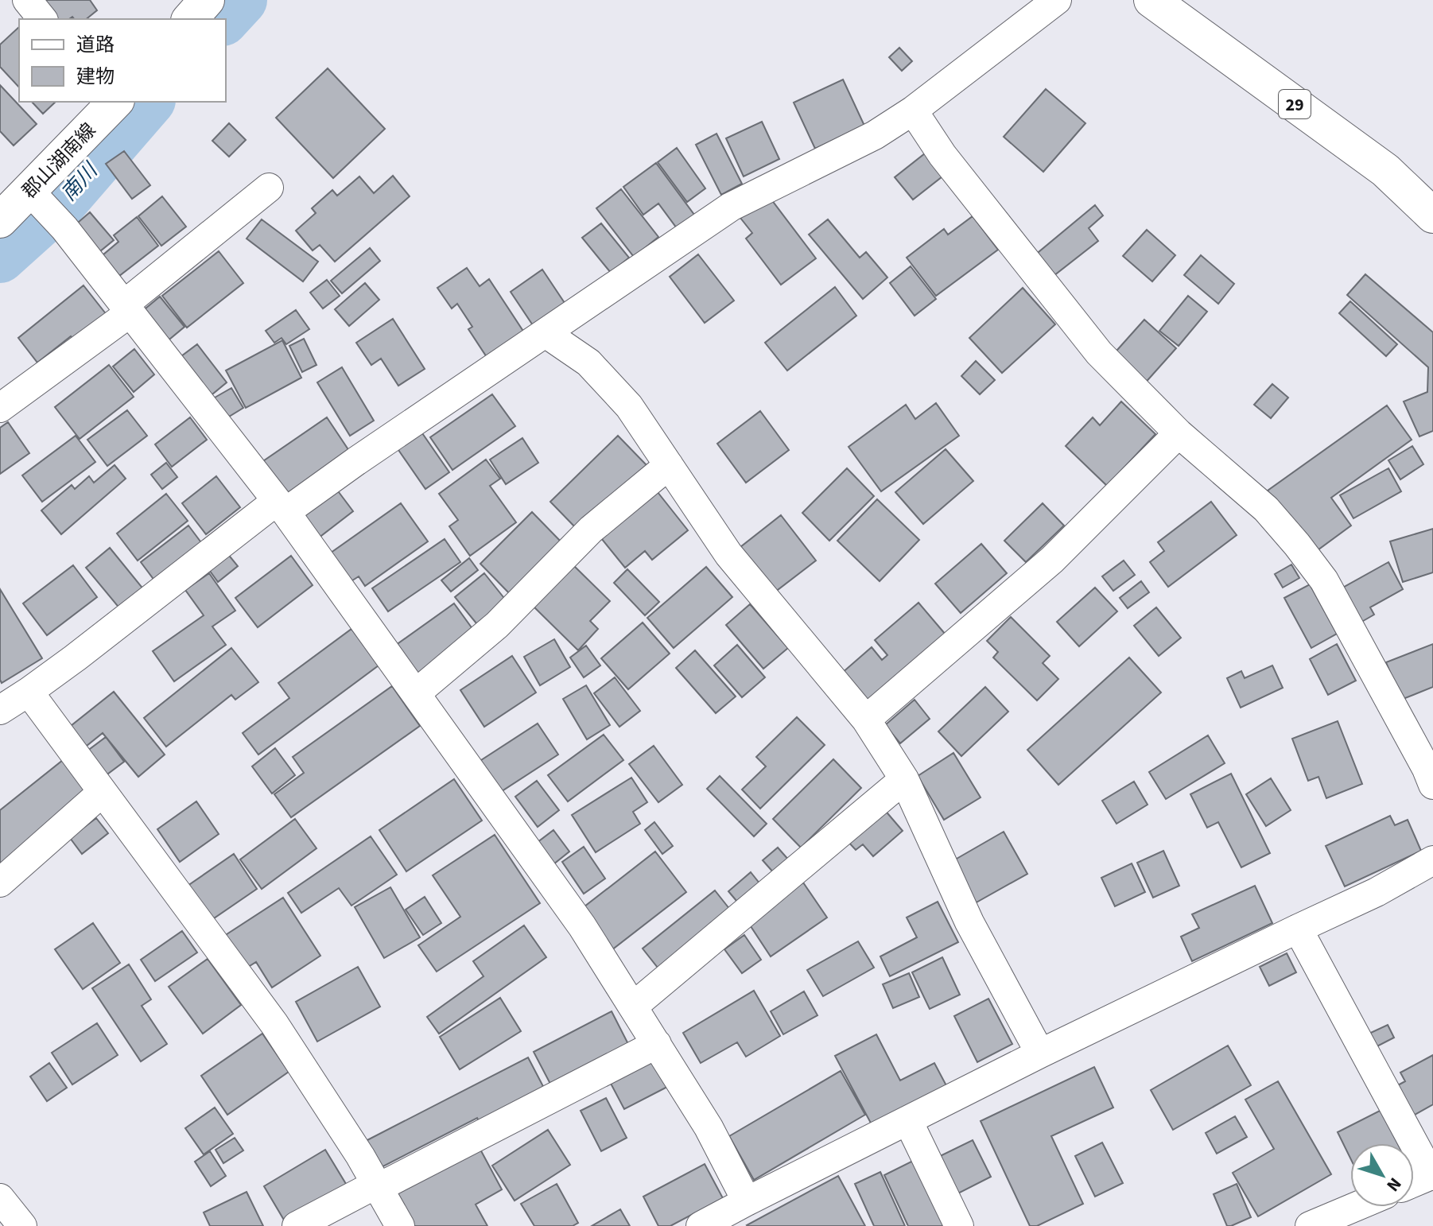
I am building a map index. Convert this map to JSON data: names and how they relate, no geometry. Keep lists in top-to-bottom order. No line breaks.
{"streets":{"main road":["29","郡山湖南線"]},"water":["南川"],"legend":["道路","建物"],"north":"bottom right"}
